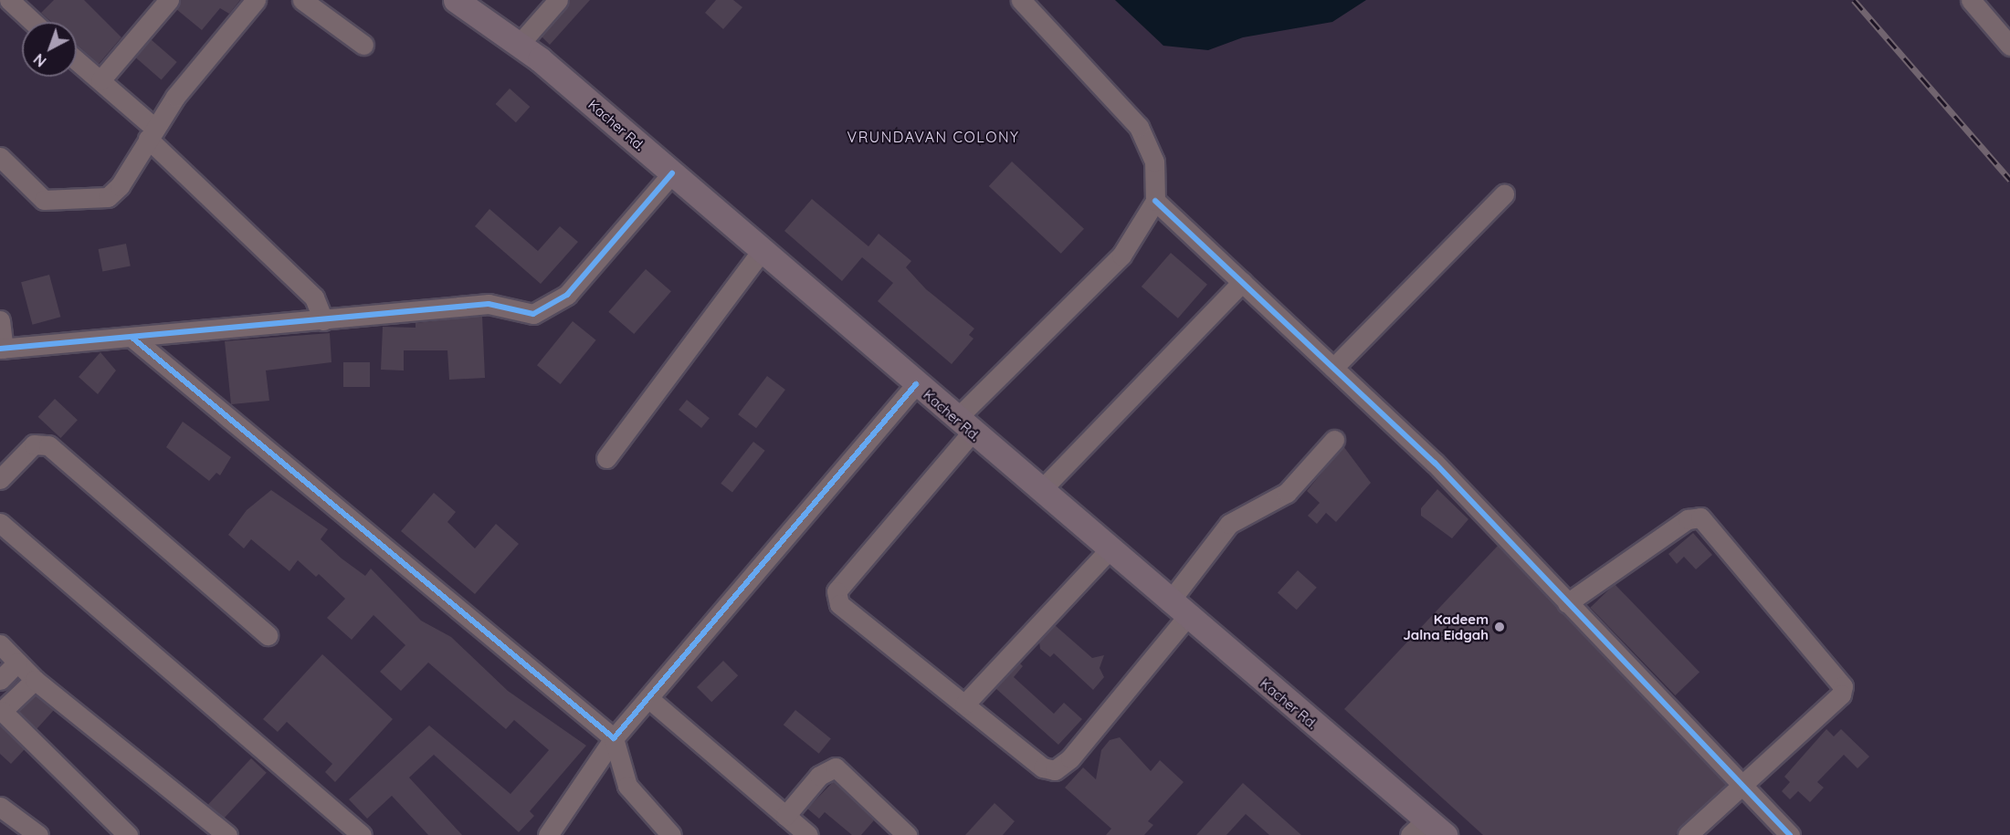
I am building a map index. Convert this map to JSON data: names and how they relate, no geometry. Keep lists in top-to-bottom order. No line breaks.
{"streets":{"main road":["Kacher Rd."]},"districts":["VRUNDAVAN COLONY"],"places":["Kadeem Jalna Eidgah"],"north":"bottom left"}
